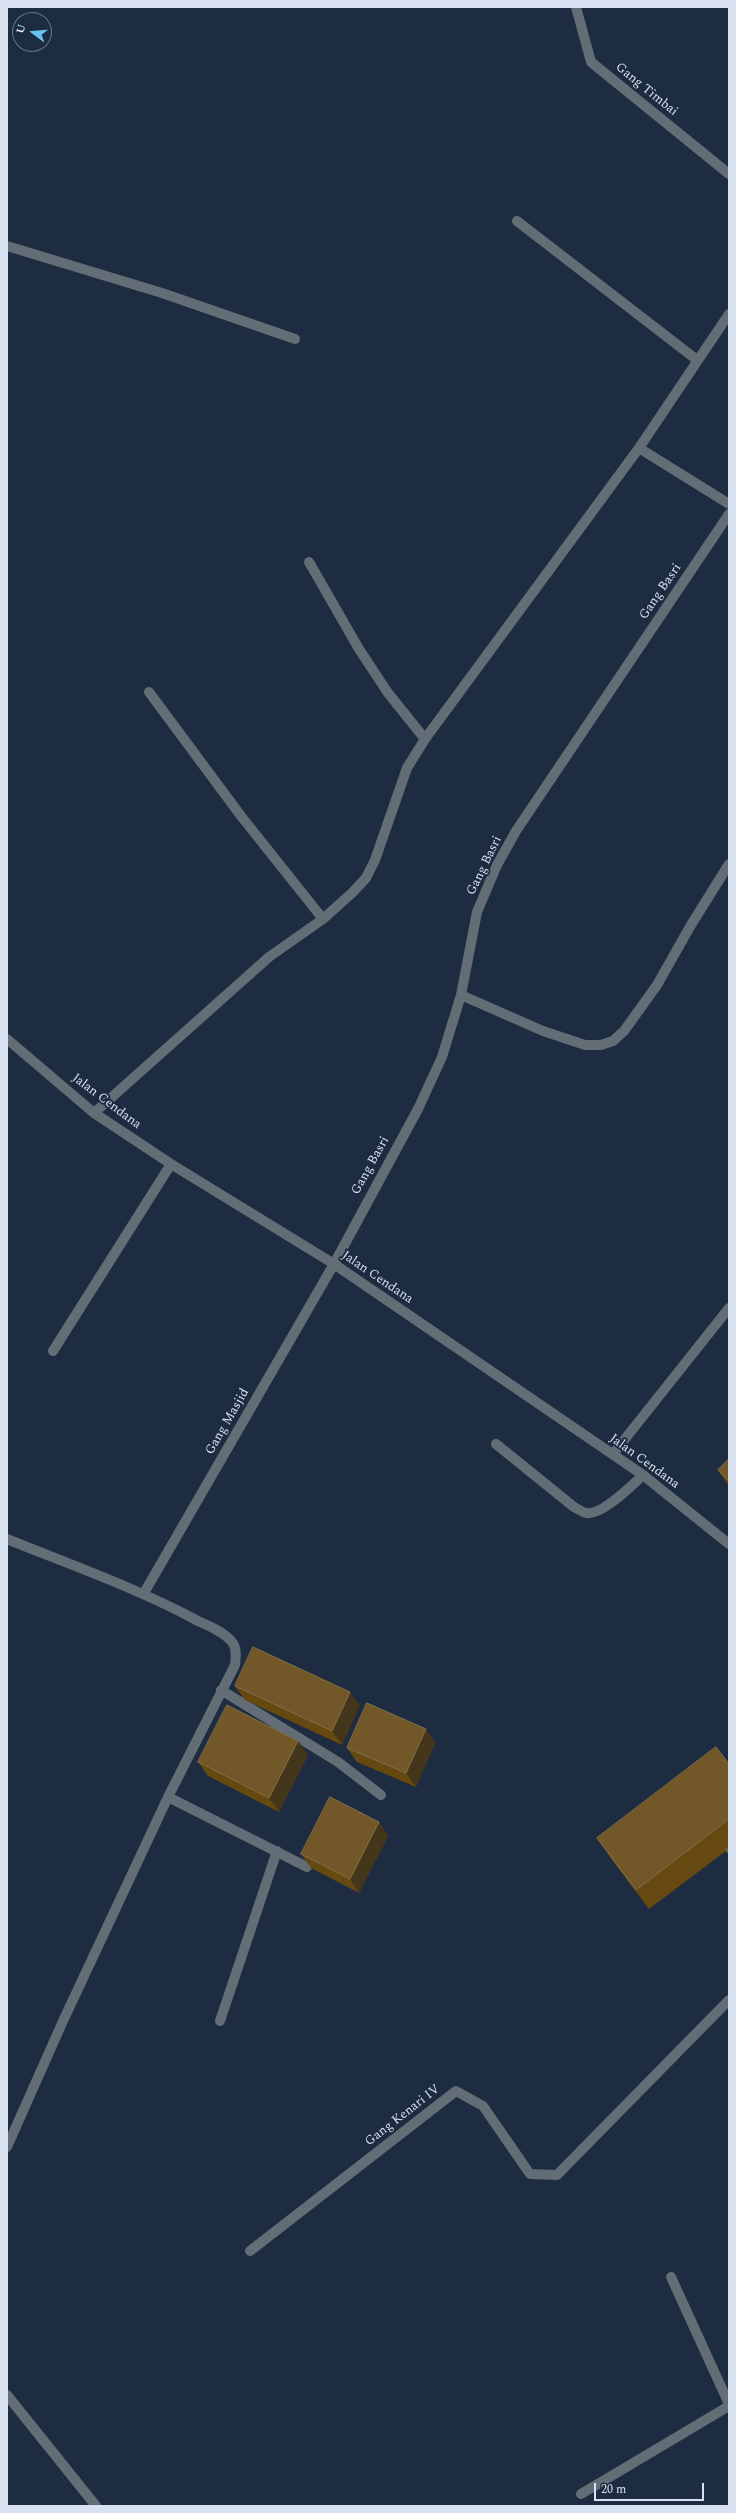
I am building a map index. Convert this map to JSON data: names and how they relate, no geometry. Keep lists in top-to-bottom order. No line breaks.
{"streets":{"street":["Gang Timbai","Gang Basri","Jalan Cendana","Gang Masjid","Gang Kenari IV"]},"crossings":[["Gang Basri","Jalan Cendana"],["Gang Basri","Gang Masjid"],["Jalan Cendana","Gang Masjid"]],"scale_bar":"20 m","north":"left"}
